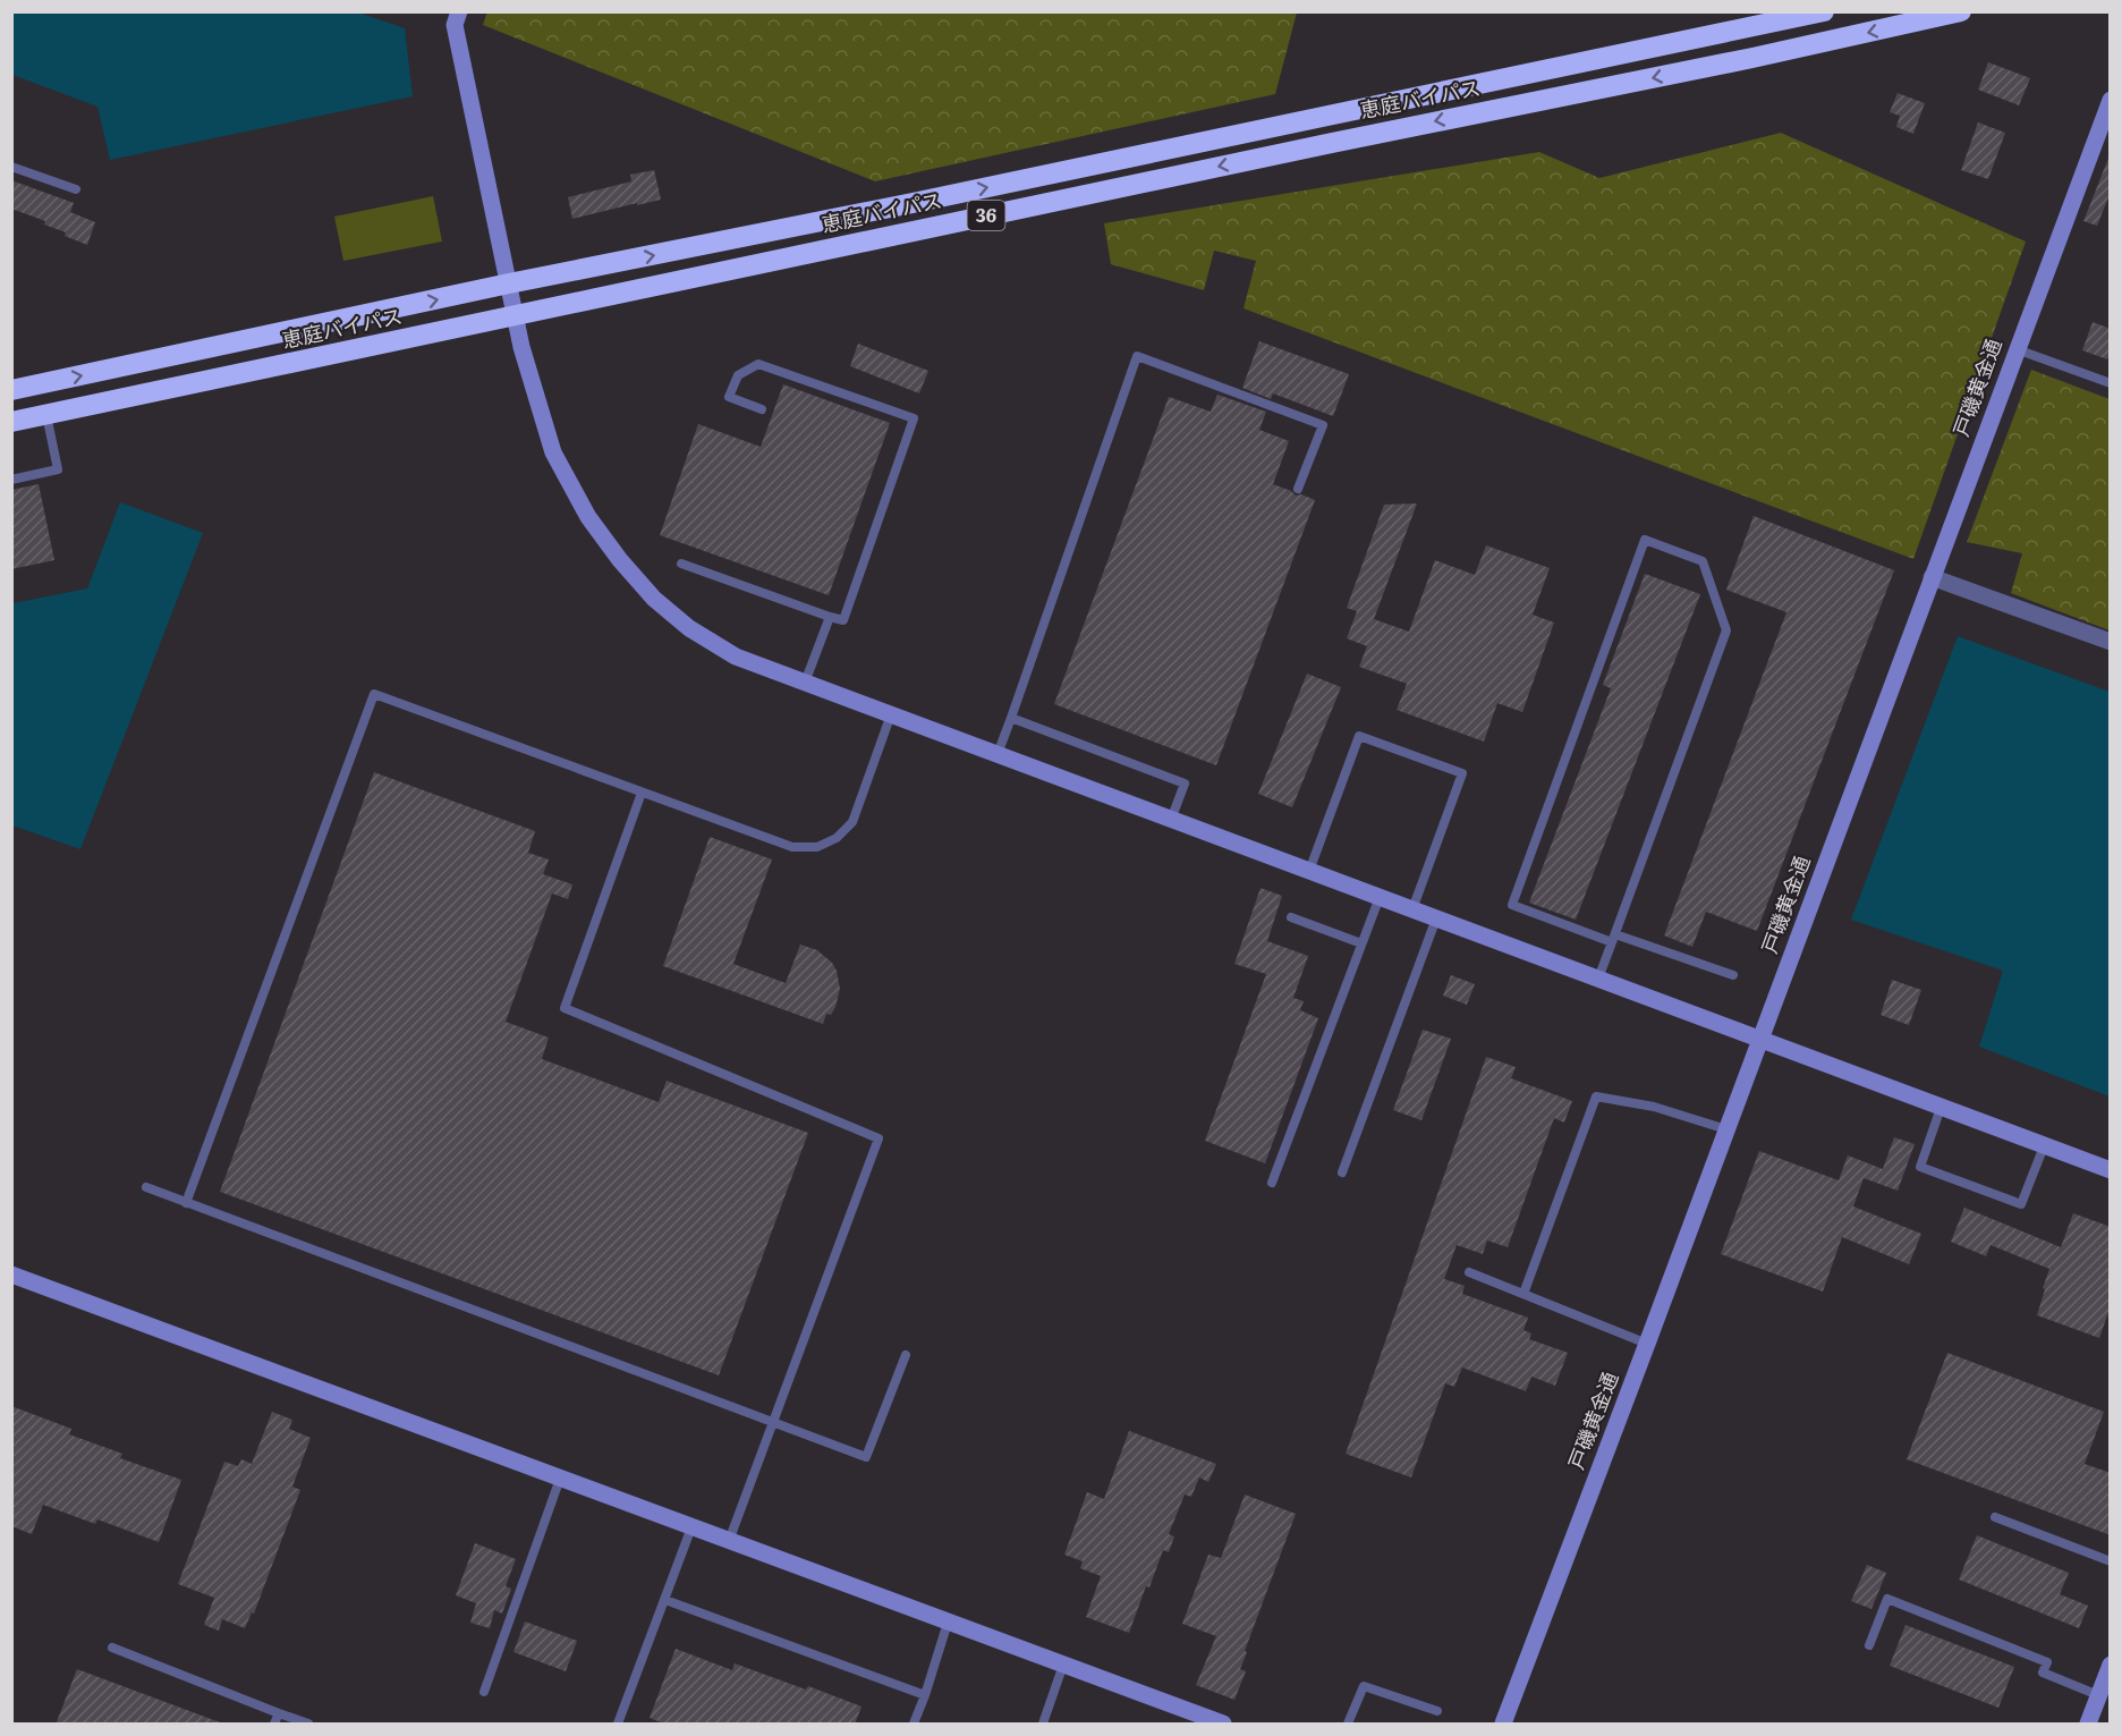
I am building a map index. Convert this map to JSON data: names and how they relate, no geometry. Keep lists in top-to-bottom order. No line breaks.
{"streets":{"highway":["恵庭バイパス","36"],"street":["戸磯黄金通"]}}
